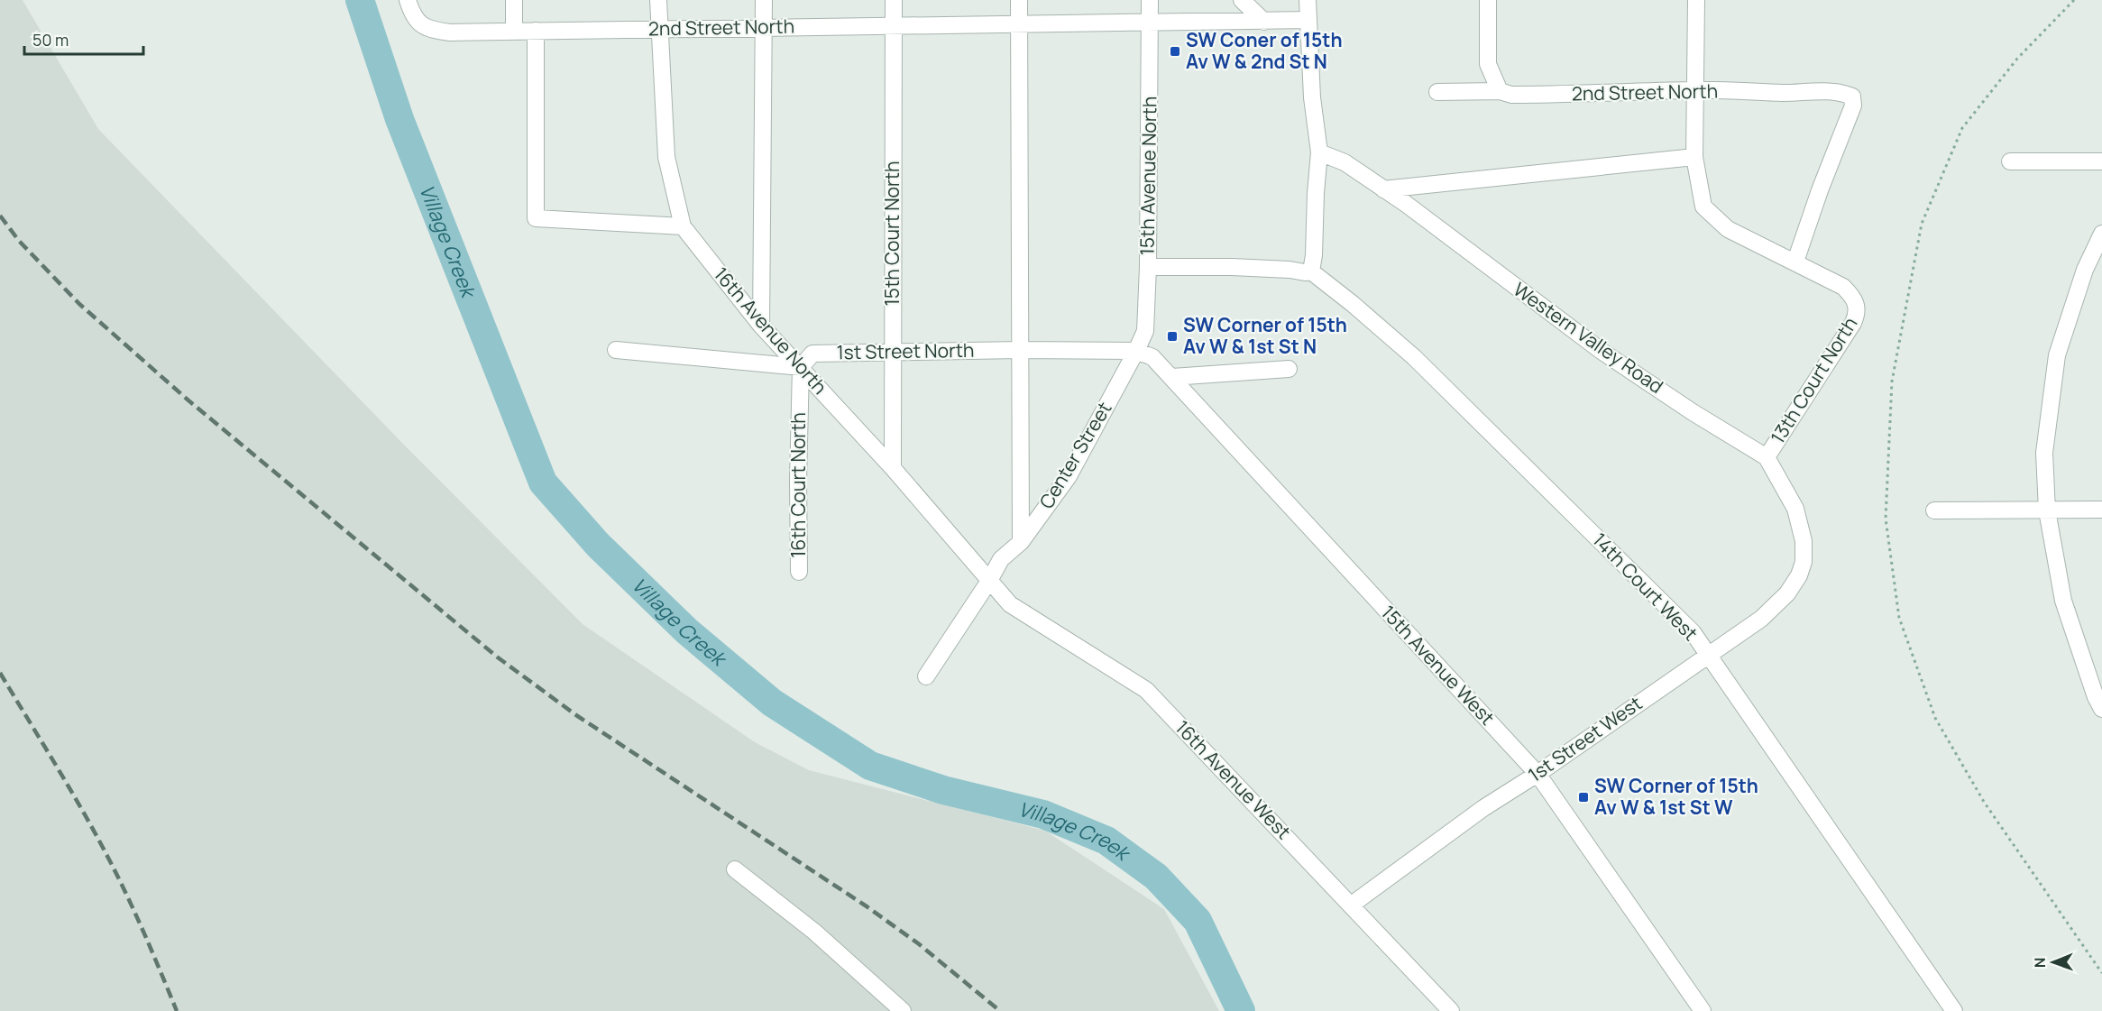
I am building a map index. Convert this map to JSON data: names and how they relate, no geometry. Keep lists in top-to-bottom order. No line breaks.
{"streets":{"street":["2nd Street North","15th Avenue North","15th Court North","16th Avenue North","Western Valley Road","1st Street North","13th Court North","Center Street","16th Court North","14th Court West","15th Avenue West","1st Street West","16th Avenue West"]},"crossings":[["2nd Street North","15th Avenue North"],["2nd Street North","15th Court North"],["2nd Street North","16th Avenue North"],["2nd Street North","13th Court North"],["15th Avenue North","1st Street North"],["15th Avenue North","Center Street"],["15th Avenue North","15th Avenue West"],["15th Court North","16th Avenue North"],["15th Court North","1st Street North"],["16th Avenue North","1st Street North"],["16th Avenue North","Center Street"],["16th Avenue North","16th Court North"],["16th Avenue North","16th Avenue West"],["Western Valley Road","13th Court North"],["Western Valley Road","1st Street West"],["1st Street North","Center Street"],["1st Street North","16th Court North"],["1st Street North","15th Avenue West"],["Center Street","15th Avenue West"],["Center Street","16th Avenue West"],["14th Court West","1st Street West"],["15th Avenue West","1st Street West"],["1st Street West","16th Avenue West"]],"water":["Village Creek"],"places":{"transit":["SW Coner of 15th Av W & 2nd St N","SW Corner of 15th Av W & 1st St N","SW Corner of 15th Av W & 1st St W"]},"scale_bar":"50 m","north":"left"}
